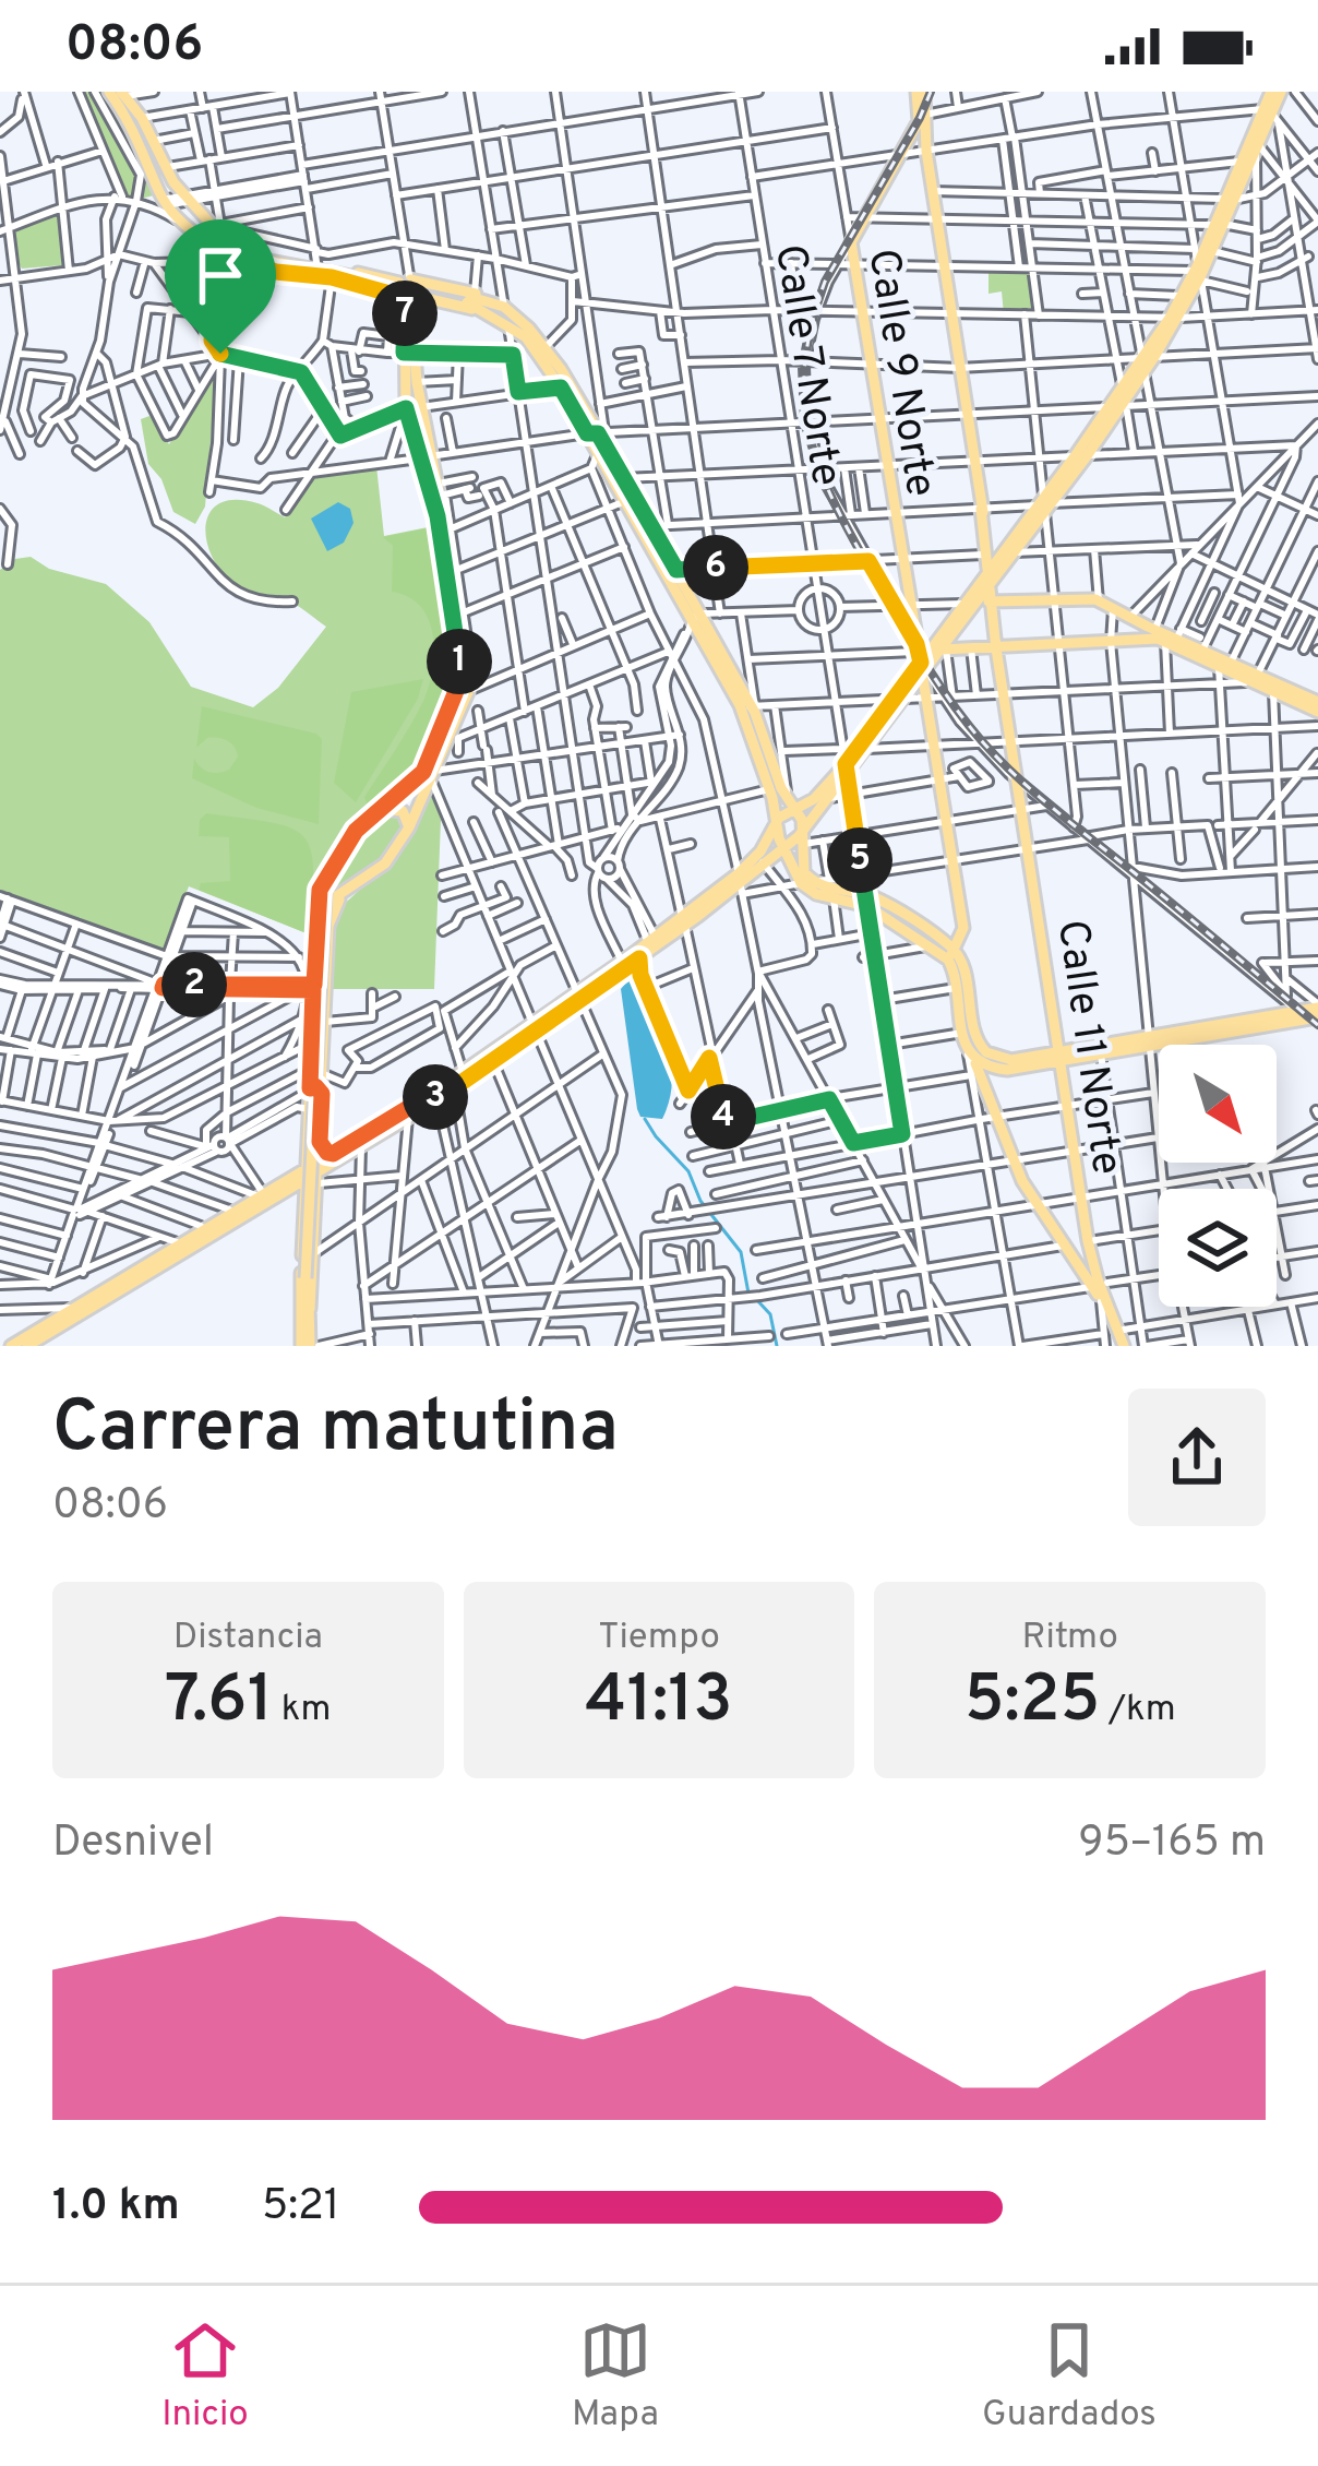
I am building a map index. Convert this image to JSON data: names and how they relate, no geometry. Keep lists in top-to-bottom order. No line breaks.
{"streets":{"main road":["Calle 9 Norte","Calle 11 Norte"],"street":["Calle 7 Norte"]},"north":"bottom right","page":{"status":"08:06","pins":["7","6","1","5","2","3","4"],"heading":["Carrera matutina","08:06"],"stats":[["Distancia","7.61 km"],["Tiempo","41:13"],["Ritmo","5:25 /km"]],"chart":["Desnivel","95–165 m"],"list":[{"name":"1.0 km","note":"5:21"}],"tabs":["Inicio","Mapa","Guardados"]}}
